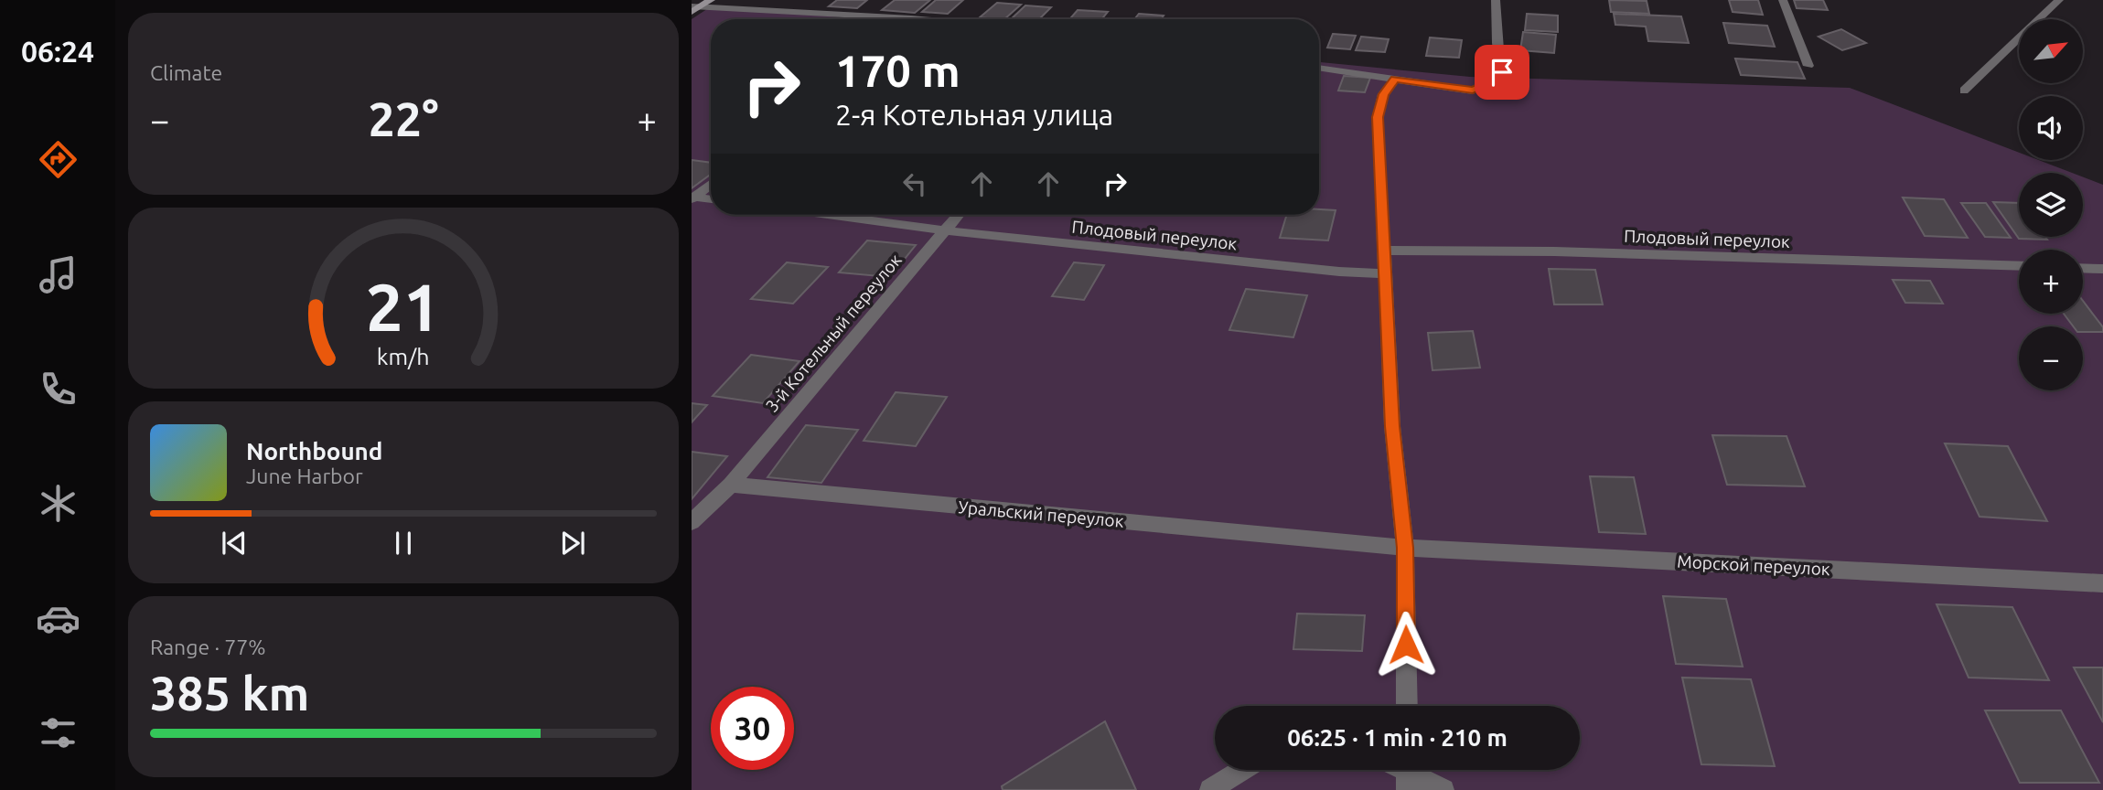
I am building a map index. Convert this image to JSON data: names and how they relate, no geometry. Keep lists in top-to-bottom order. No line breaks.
{"streets":{"street":["Плодовый переулок","3-й Котельный переулок","Уральский переулок","Морской переулок"]},"crossings":[["Плодовый переулок","3-й Котельный переулок"],["3-й Котельный переулок","Уральский переулок"],["Уральский переулок","Морской переулок"]],"north":"top right","page":{"tabs":"06:24","tile":["Climate",["Range · 77%","385 km"]],"map_buttons":["+","−"],"turn":["170 m","2-я Котельная улица"],"heat":["−","22°","+"],"song":["Northbound","June Harbor"],"limit":"30","trip":"06:25 · 1 min · 210 m","gauge":["21","km/h"]}}
